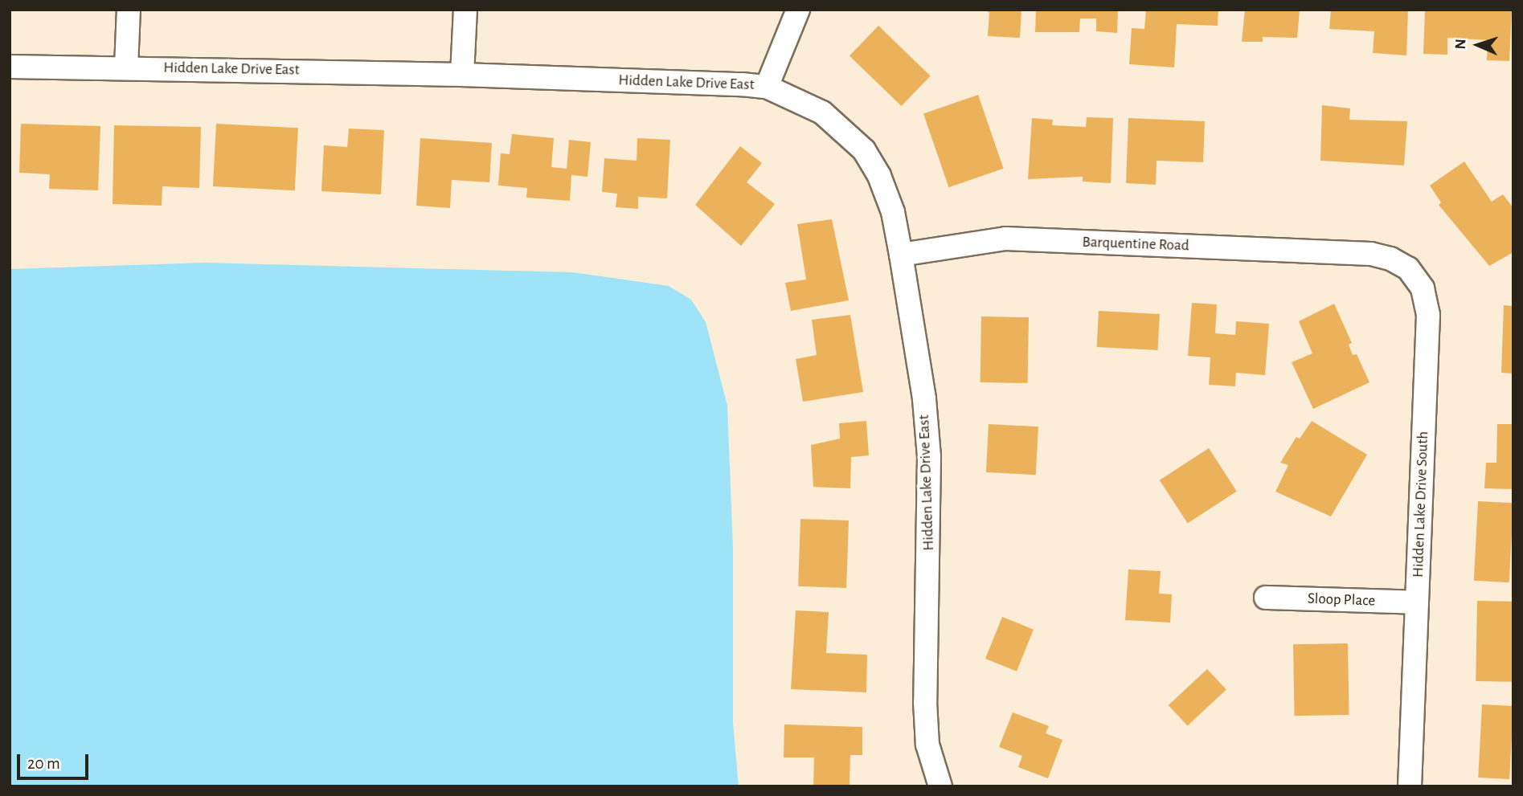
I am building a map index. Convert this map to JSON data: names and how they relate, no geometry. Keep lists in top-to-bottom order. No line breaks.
{"streets":{"street":["Hidden Lake Drive East","Barquentine Road","Hidden Lake Drive South","Sloop Place"]},"crossings":[["Hidden Lake Drive East","Barquentine Road"],["Barquentine Road","Hidden Lake Drive South"],["Hidden Lake Drive South","Sloop Place"]],"scale_bar":"20 m","north":"left"}
